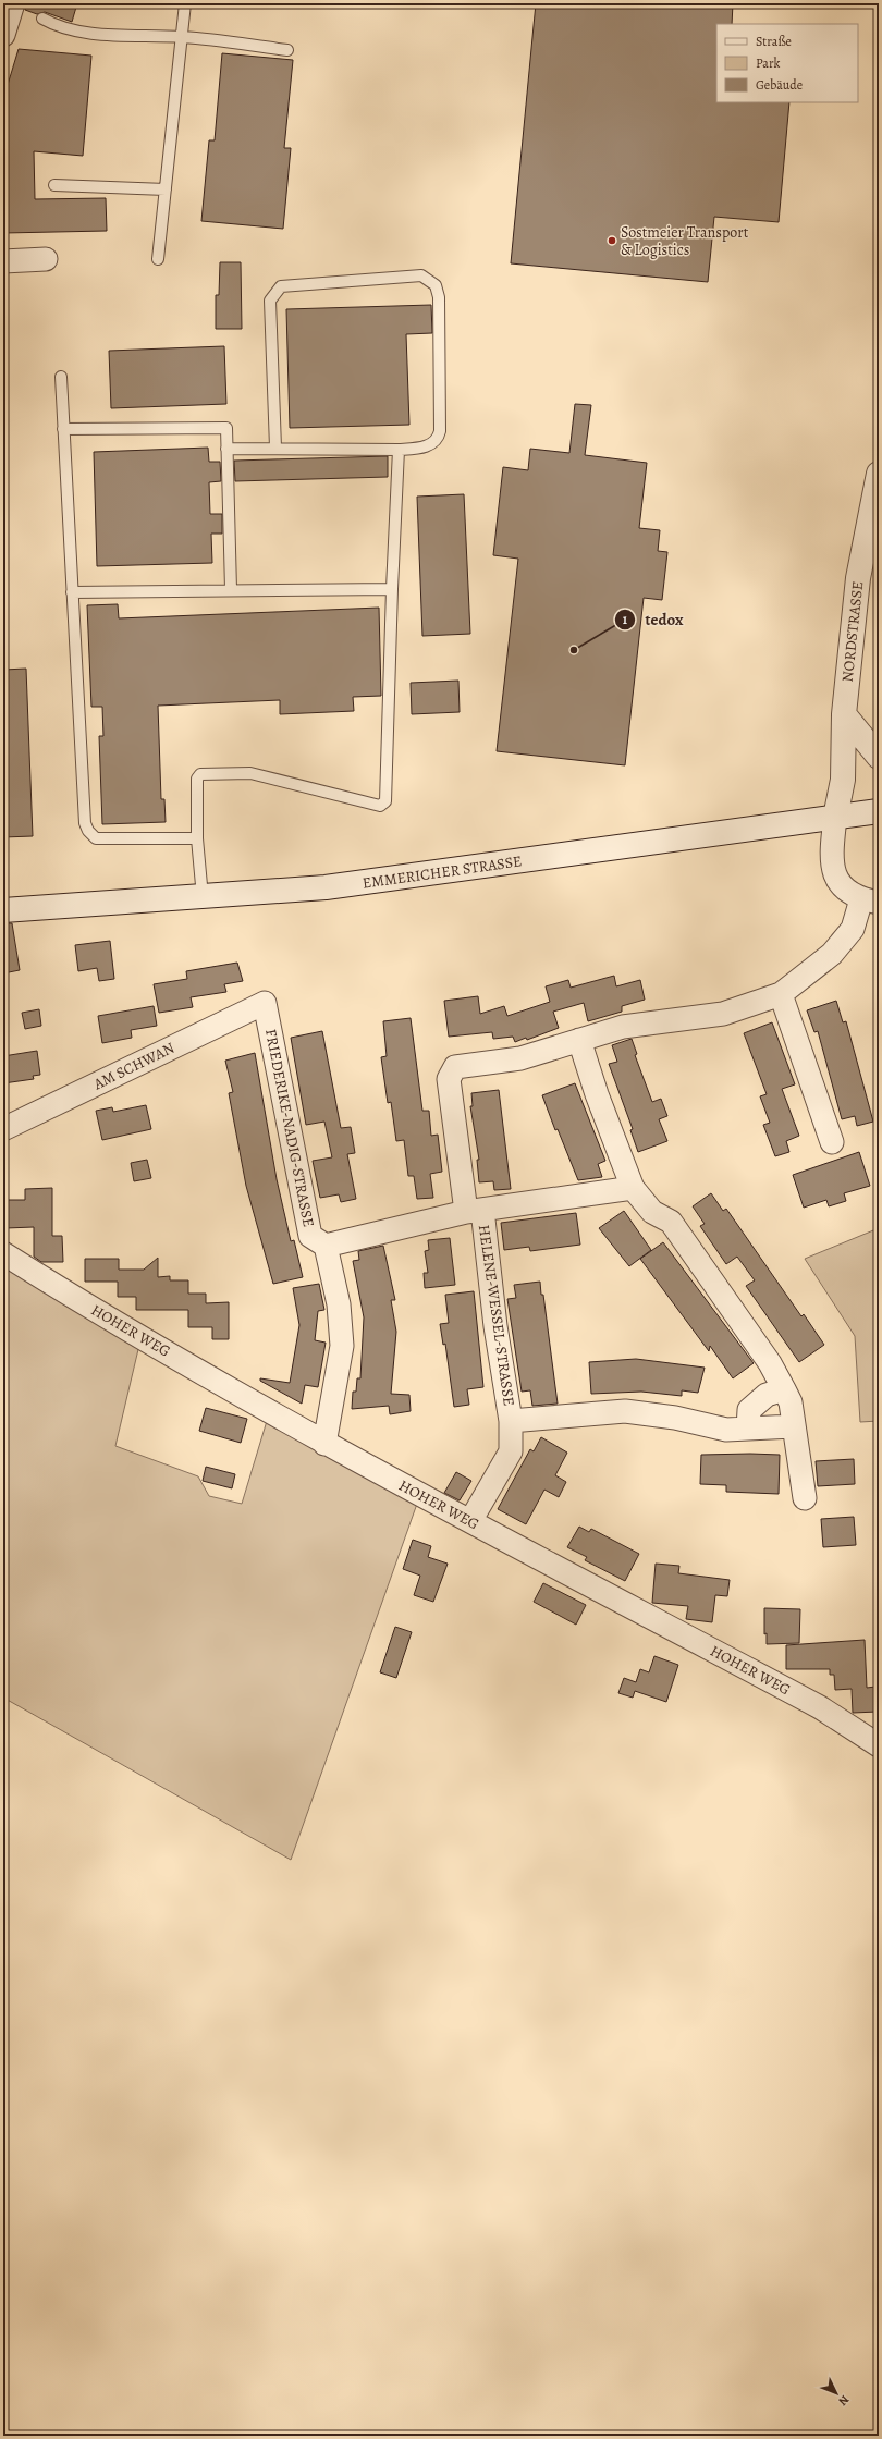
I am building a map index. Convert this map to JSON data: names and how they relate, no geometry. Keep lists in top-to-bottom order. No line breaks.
{"streets":{"main road":["NORDSTRASSE","EMMERICHER STRASSE"],"street":["AM SCHWAN","FRIEDERIKE-NADIG-STRASSE","HELENE-WESSEL-STRASSE","HOHER WEG"]},"crossings":[["NORDSTRASSE","EMMERICHER STRASSE"],["AM SCHWAN","FRIEDERIKE-NADIG-STRASSE"],["FRIEDERIKE-NADIG-STRASSE","HELENE-WESSEL-STRASSE"],["FRIEDERIKE-NADIG-STRASSE","HOHER WEG"],["HELENE-WESSEL-STRASSE","HOHER WEG"]],"places":["Sostmeier Transport & Logistics","tedox"],"legend":["Straße","Park","Gebäude"],"north":"bottom right"}
